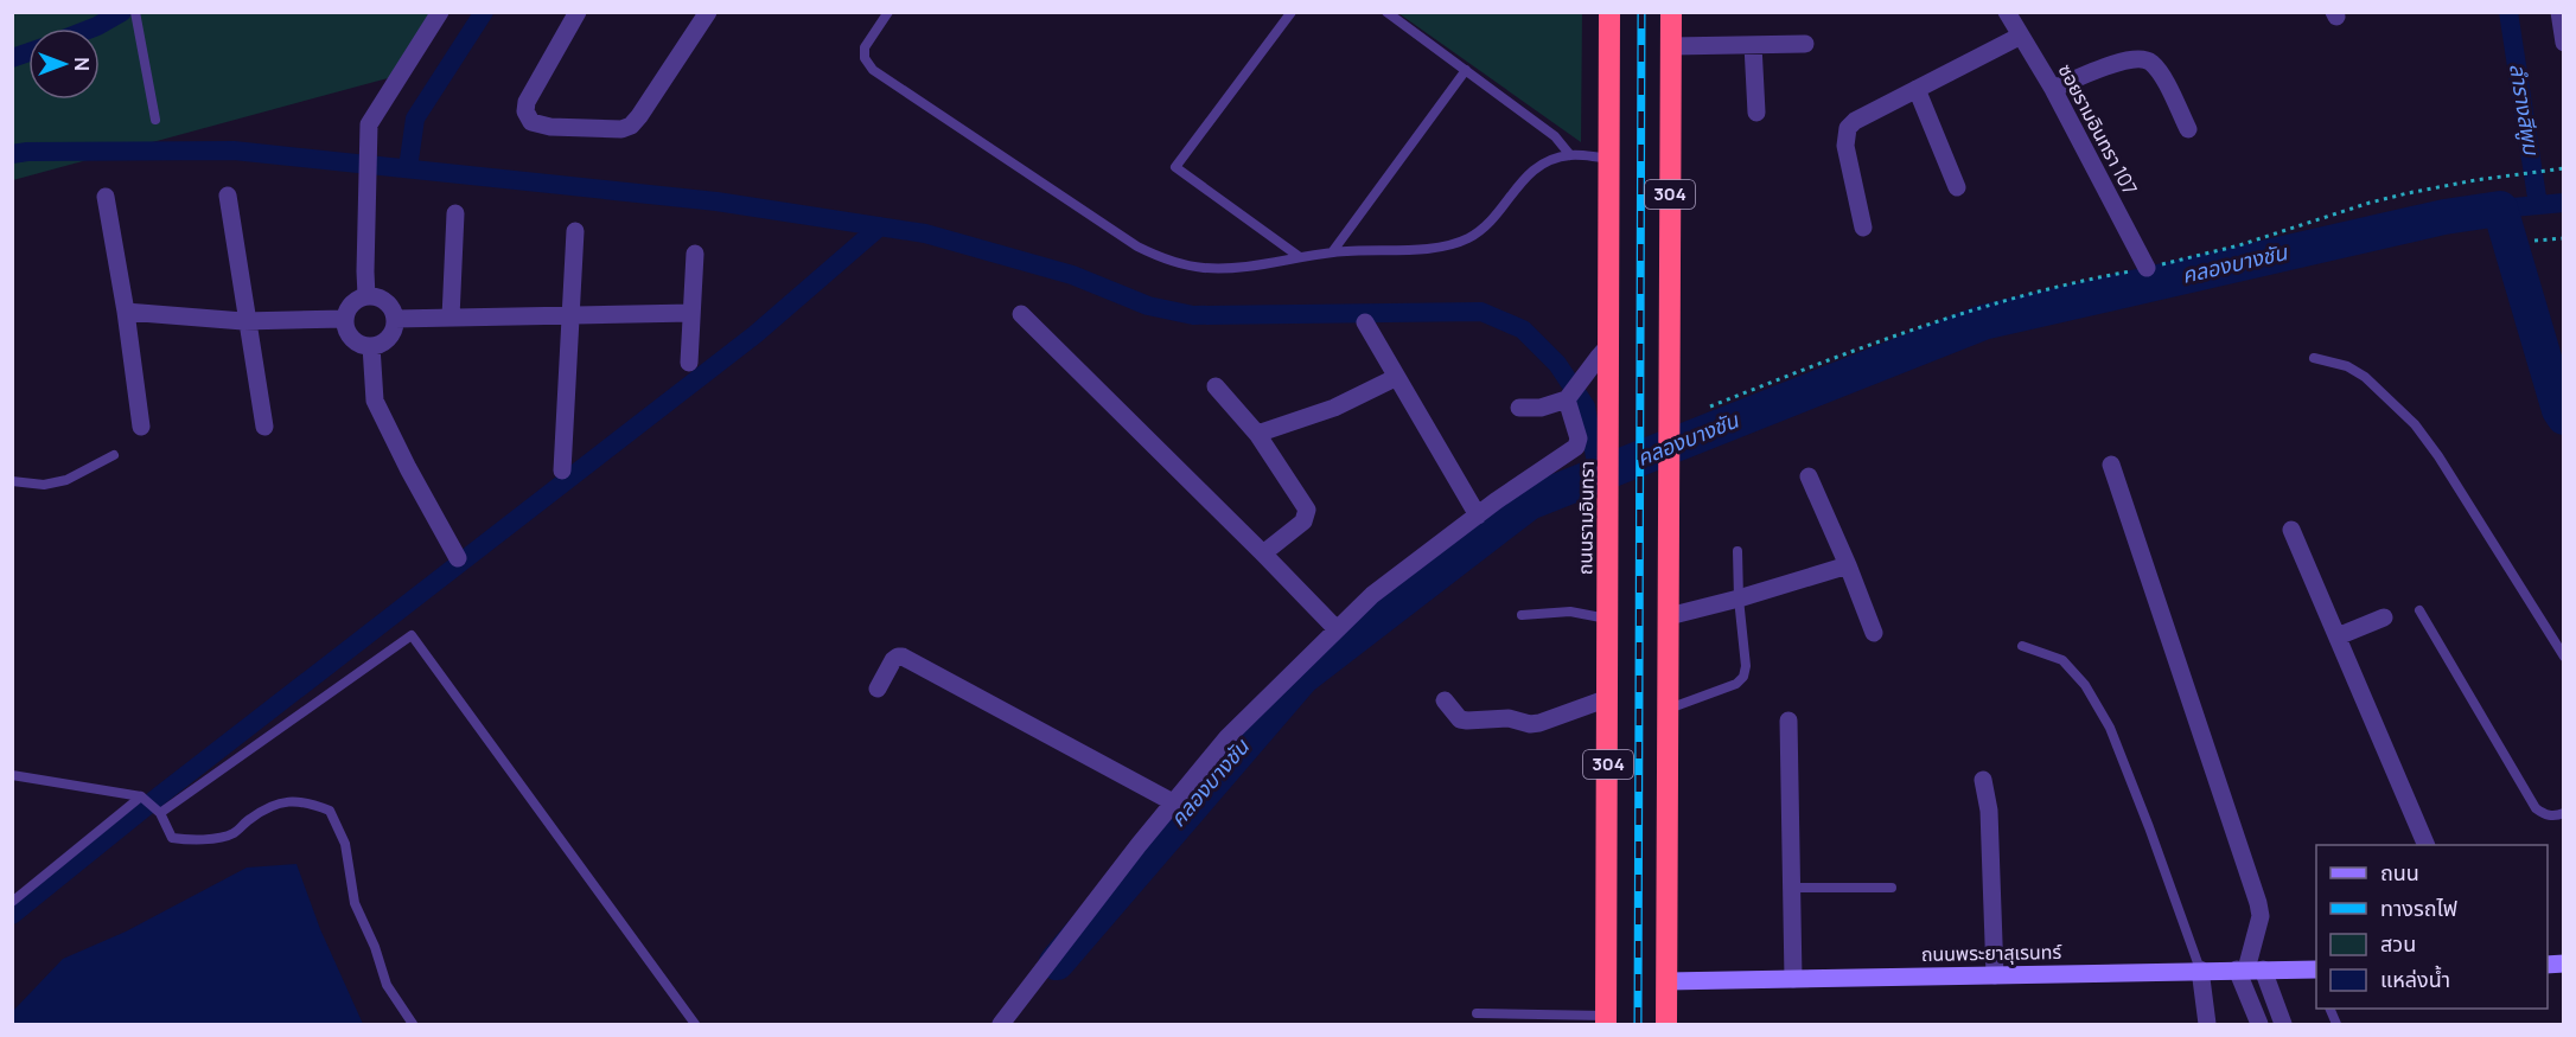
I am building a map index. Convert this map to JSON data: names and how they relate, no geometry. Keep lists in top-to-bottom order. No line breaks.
{"streets":{"highway":["304","ถนนรามอินทรา"],"street":["ซอยรามอินทรา 107","ถนนพระยาสุเรนทร์"]},"crossings":[["304","ถนนพระยาสุเรนทร์"]],"water":["ลำรางสีพูม","คลองบางชัน"],"legend":["ถนน","ทางรถไฟ","สวน","แหล่งน้ำ"],"north":"right"}
